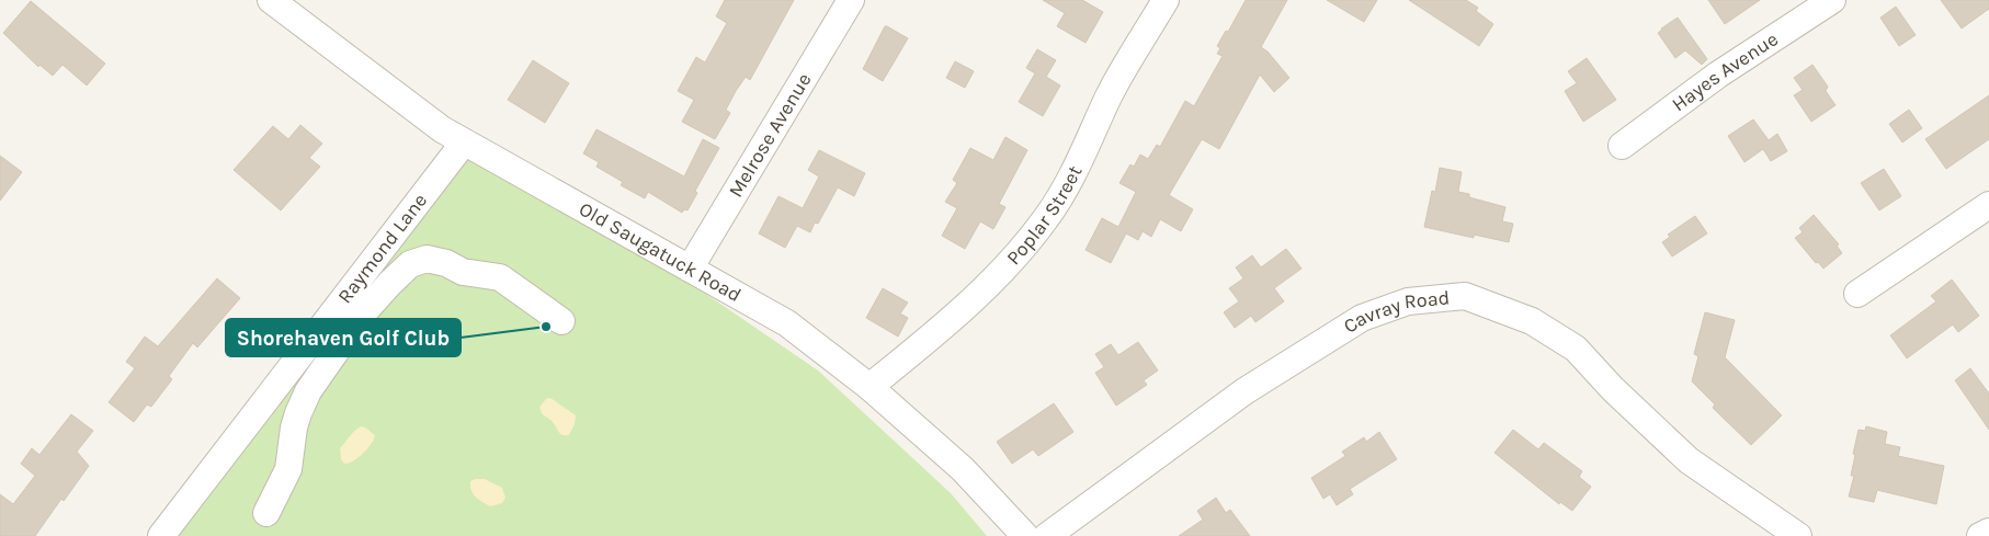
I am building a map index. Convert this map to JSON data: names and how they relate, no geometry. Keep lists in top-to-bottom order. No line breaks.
{"streets":{"street":["Hayes Avenue","Melrose Avenue","Poplar Street","Raymond Lane","Old Saugatuck Road","Cavray Road"]},"crossings":[["Melrose Avenue","Old Saugatuck Road"],["Poplar Street","Old Saugatuck Road"],["Raymond Lane","Old Saugatuck Road"]],"places":["Shorehaven Golf Club"]}
